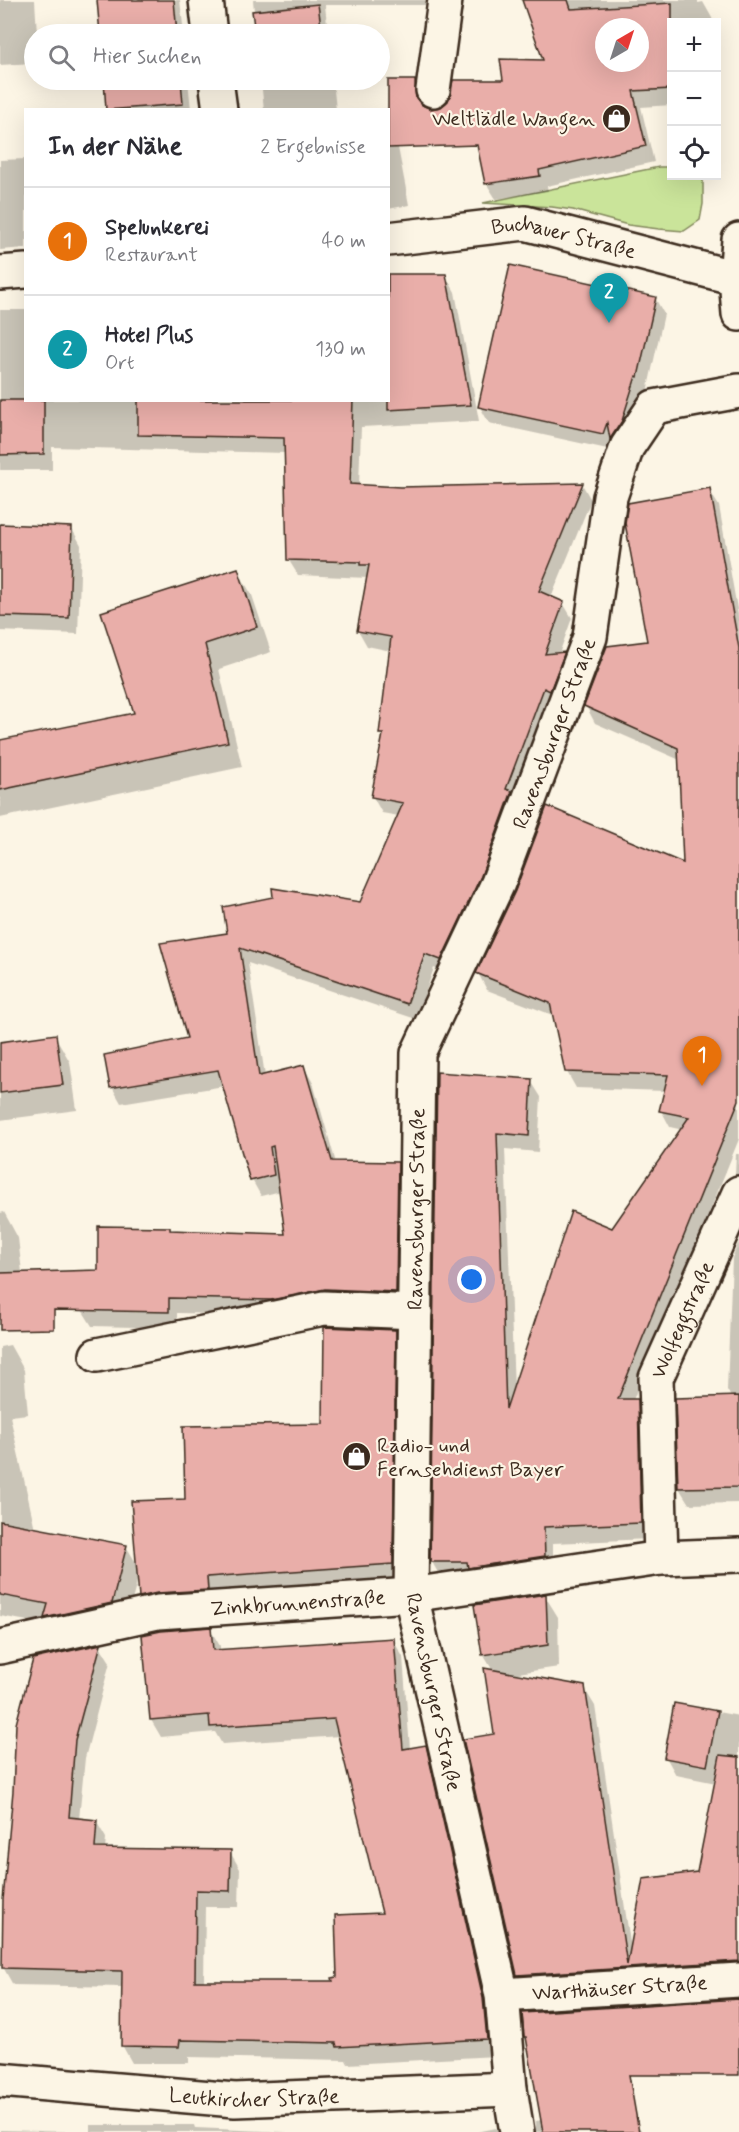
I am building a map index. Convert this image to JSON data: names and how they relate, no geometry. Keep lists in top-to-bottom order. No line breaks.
{"streets":{"street":["Buchauer Straße","Ravensburger Straße","Wolfeggstraße","Zinkbrunnenstraße","Warthäuser Straße","Leutkircher Straße"]},"crossings":[["Ravensburger Straße","Zinkbrunnenstraße"],["Ravensburger Straße","Warthäuser Straße"],["Ravensburger Straße","Leutkircher Straße"],["Wolfeggstraße","Zinkbrunnenstraße"]],"places":{"shop":["Weltlädle Wangen","Radio- und Fernsehdienst Bayer"]},"north":"top right","page":{"map_buttons":["+","−"],"search":"Hier suchen","heading":["In der Nähe","2 Ergebnisse"],"list":[{"mark":"1","name":"Spelunkerei","note":"Restaurant","value":"40 m"},{"mark":"2","name":"Hotel Plus","note":"Ort","value":"130 m"}],"pins":["2","1"]}}
